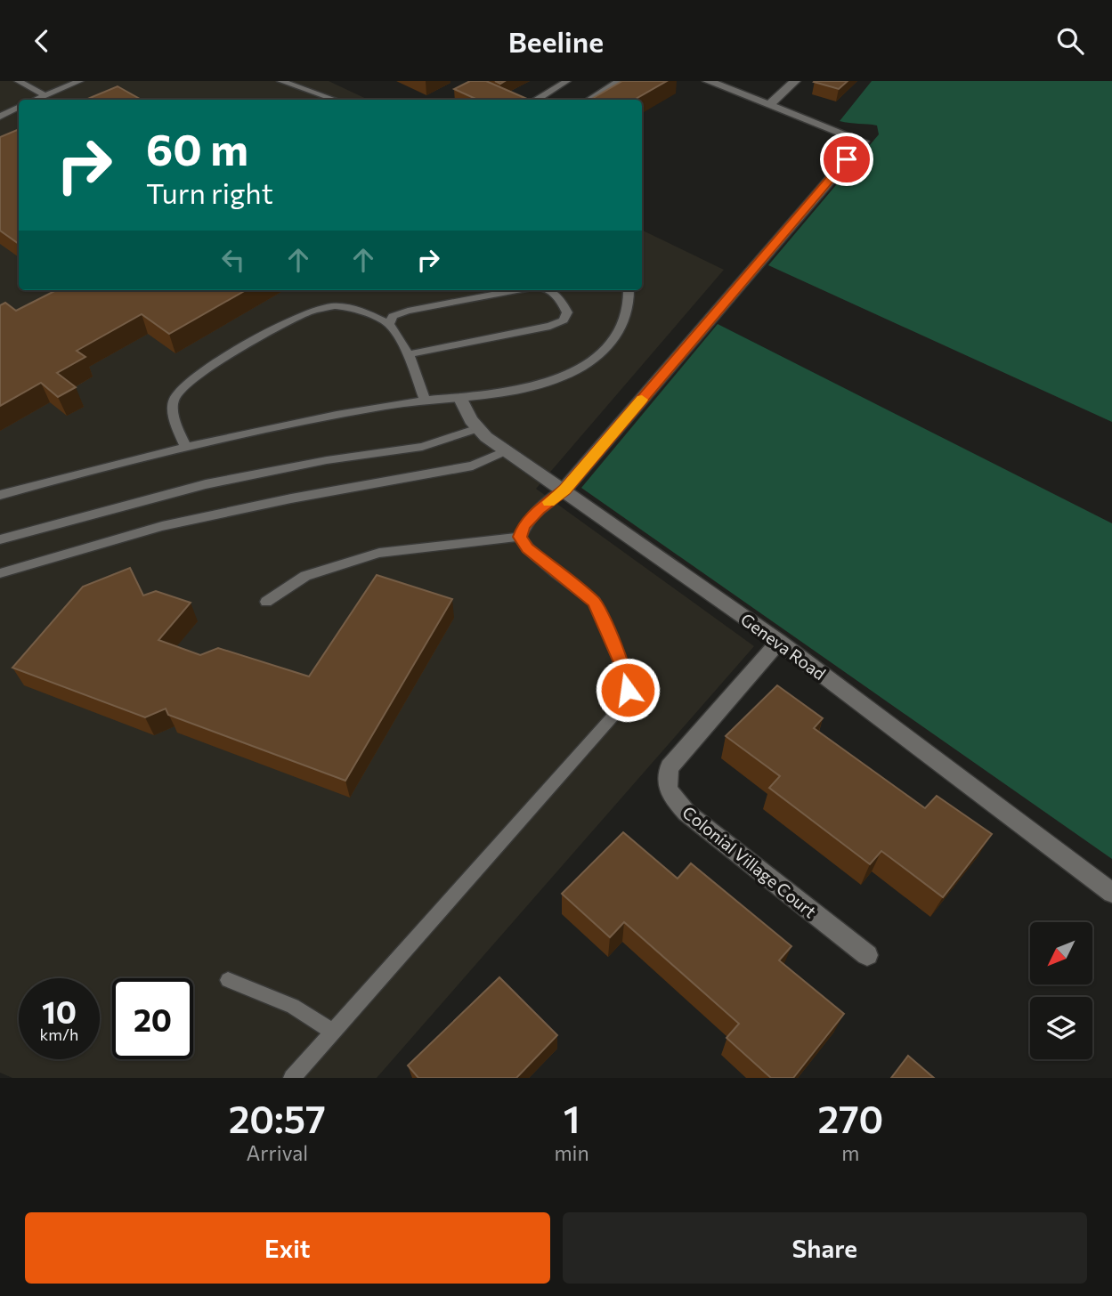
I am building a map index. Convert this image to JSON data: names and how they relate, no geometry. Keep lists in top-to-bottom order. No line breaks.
{"streets":{"street":["Geneva Road","Colonial Village Court"]},"crossings":[["Geneva Road","Colonial Village Court"]],"north":"bottom left","page":{"header":"Beeline","turn":["60 m","Turn right"],"speed":"10 km/h","limit":"20","eta":["20:57","Arrival","1","min","270","m"],"buttons":["Exit","Share"]}}
